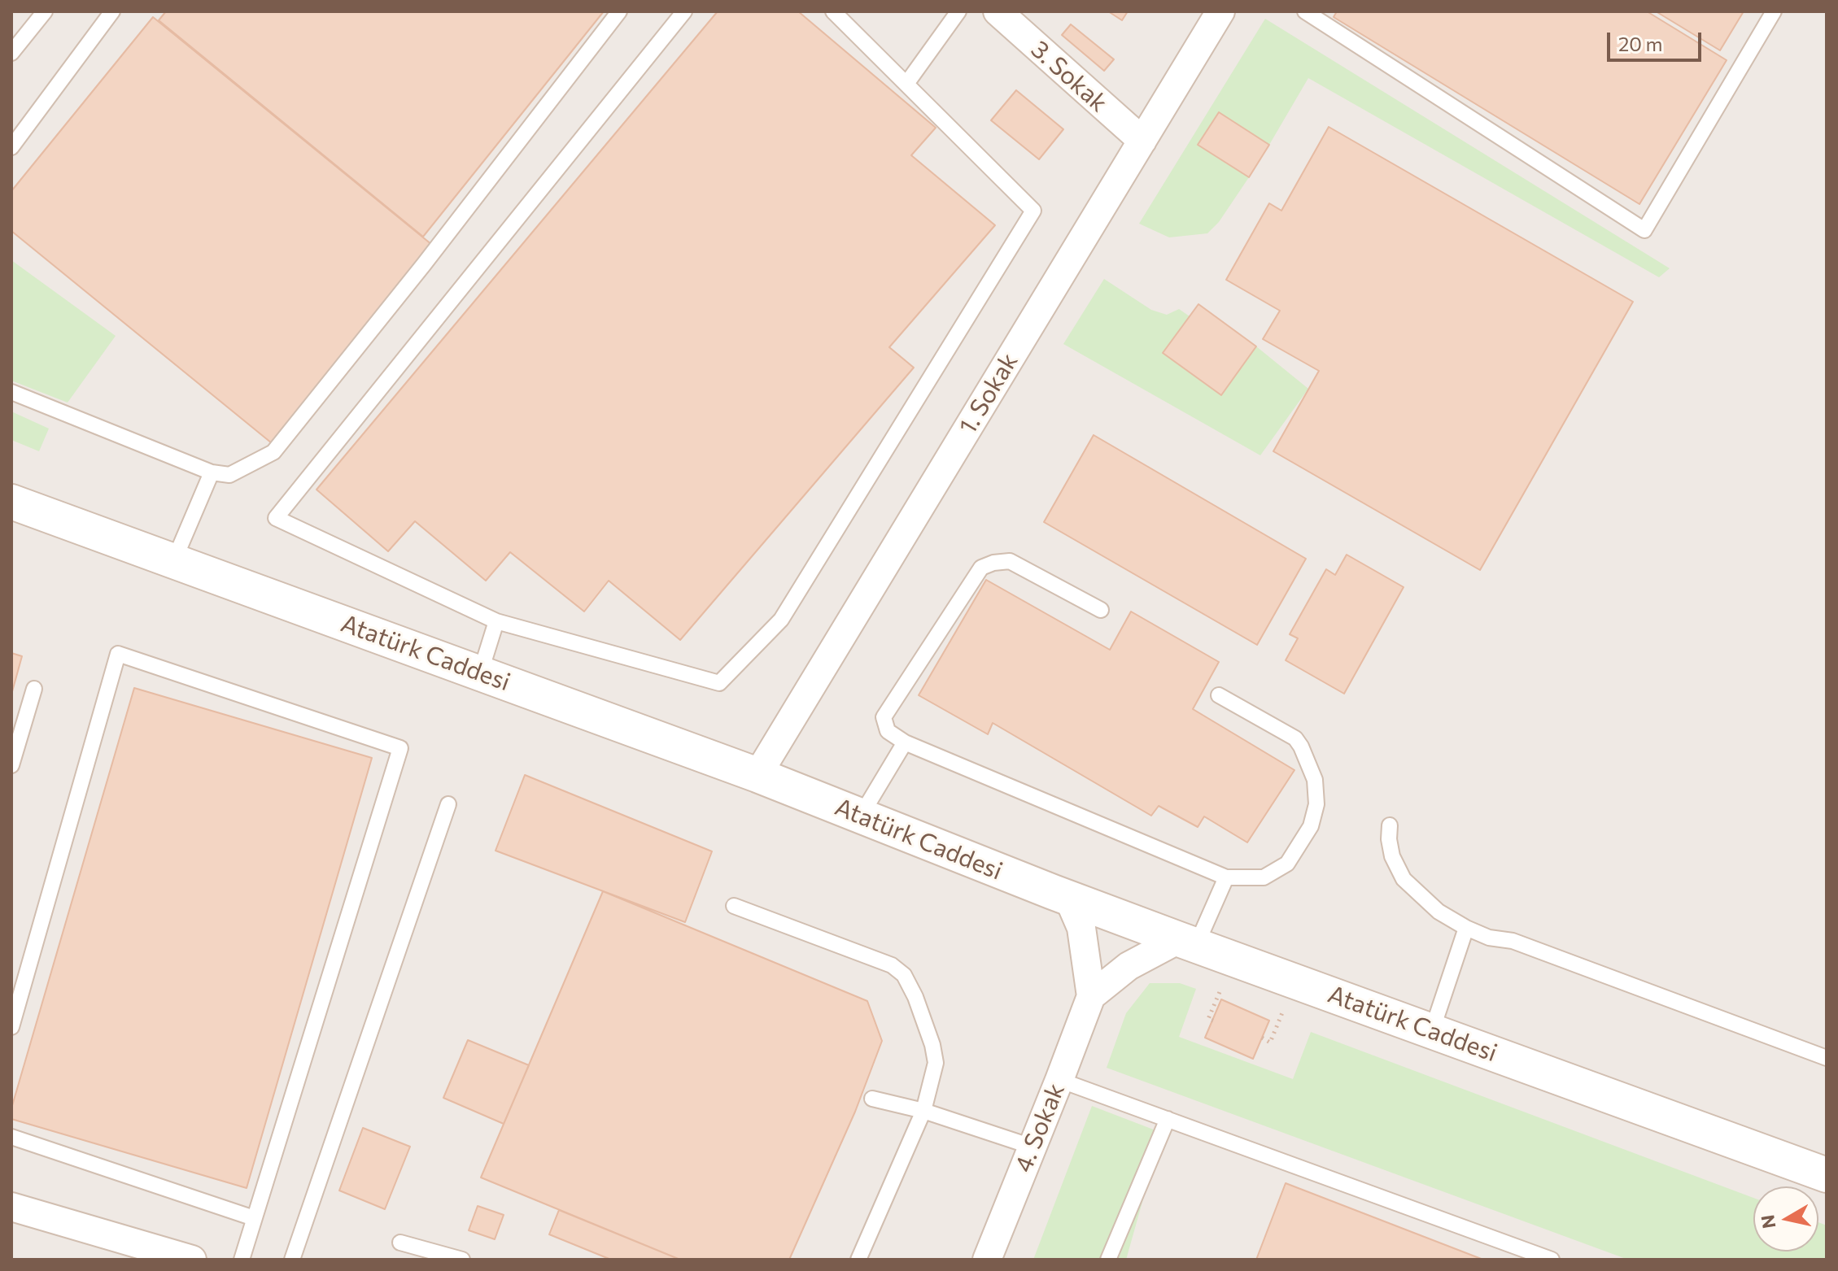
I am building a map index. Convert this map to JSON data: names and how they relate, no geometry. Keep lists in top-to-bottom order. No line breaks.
{"streets":{"street":["3. Sokak","1. Sokak","Atatürk Caddesi","4. Sokak"]},"crossings":[["3. Sokak","1. Sokak"],["1. Sokak","Atatürk Caddesi"]],"scale_bar":"20 m","north":"left"}
